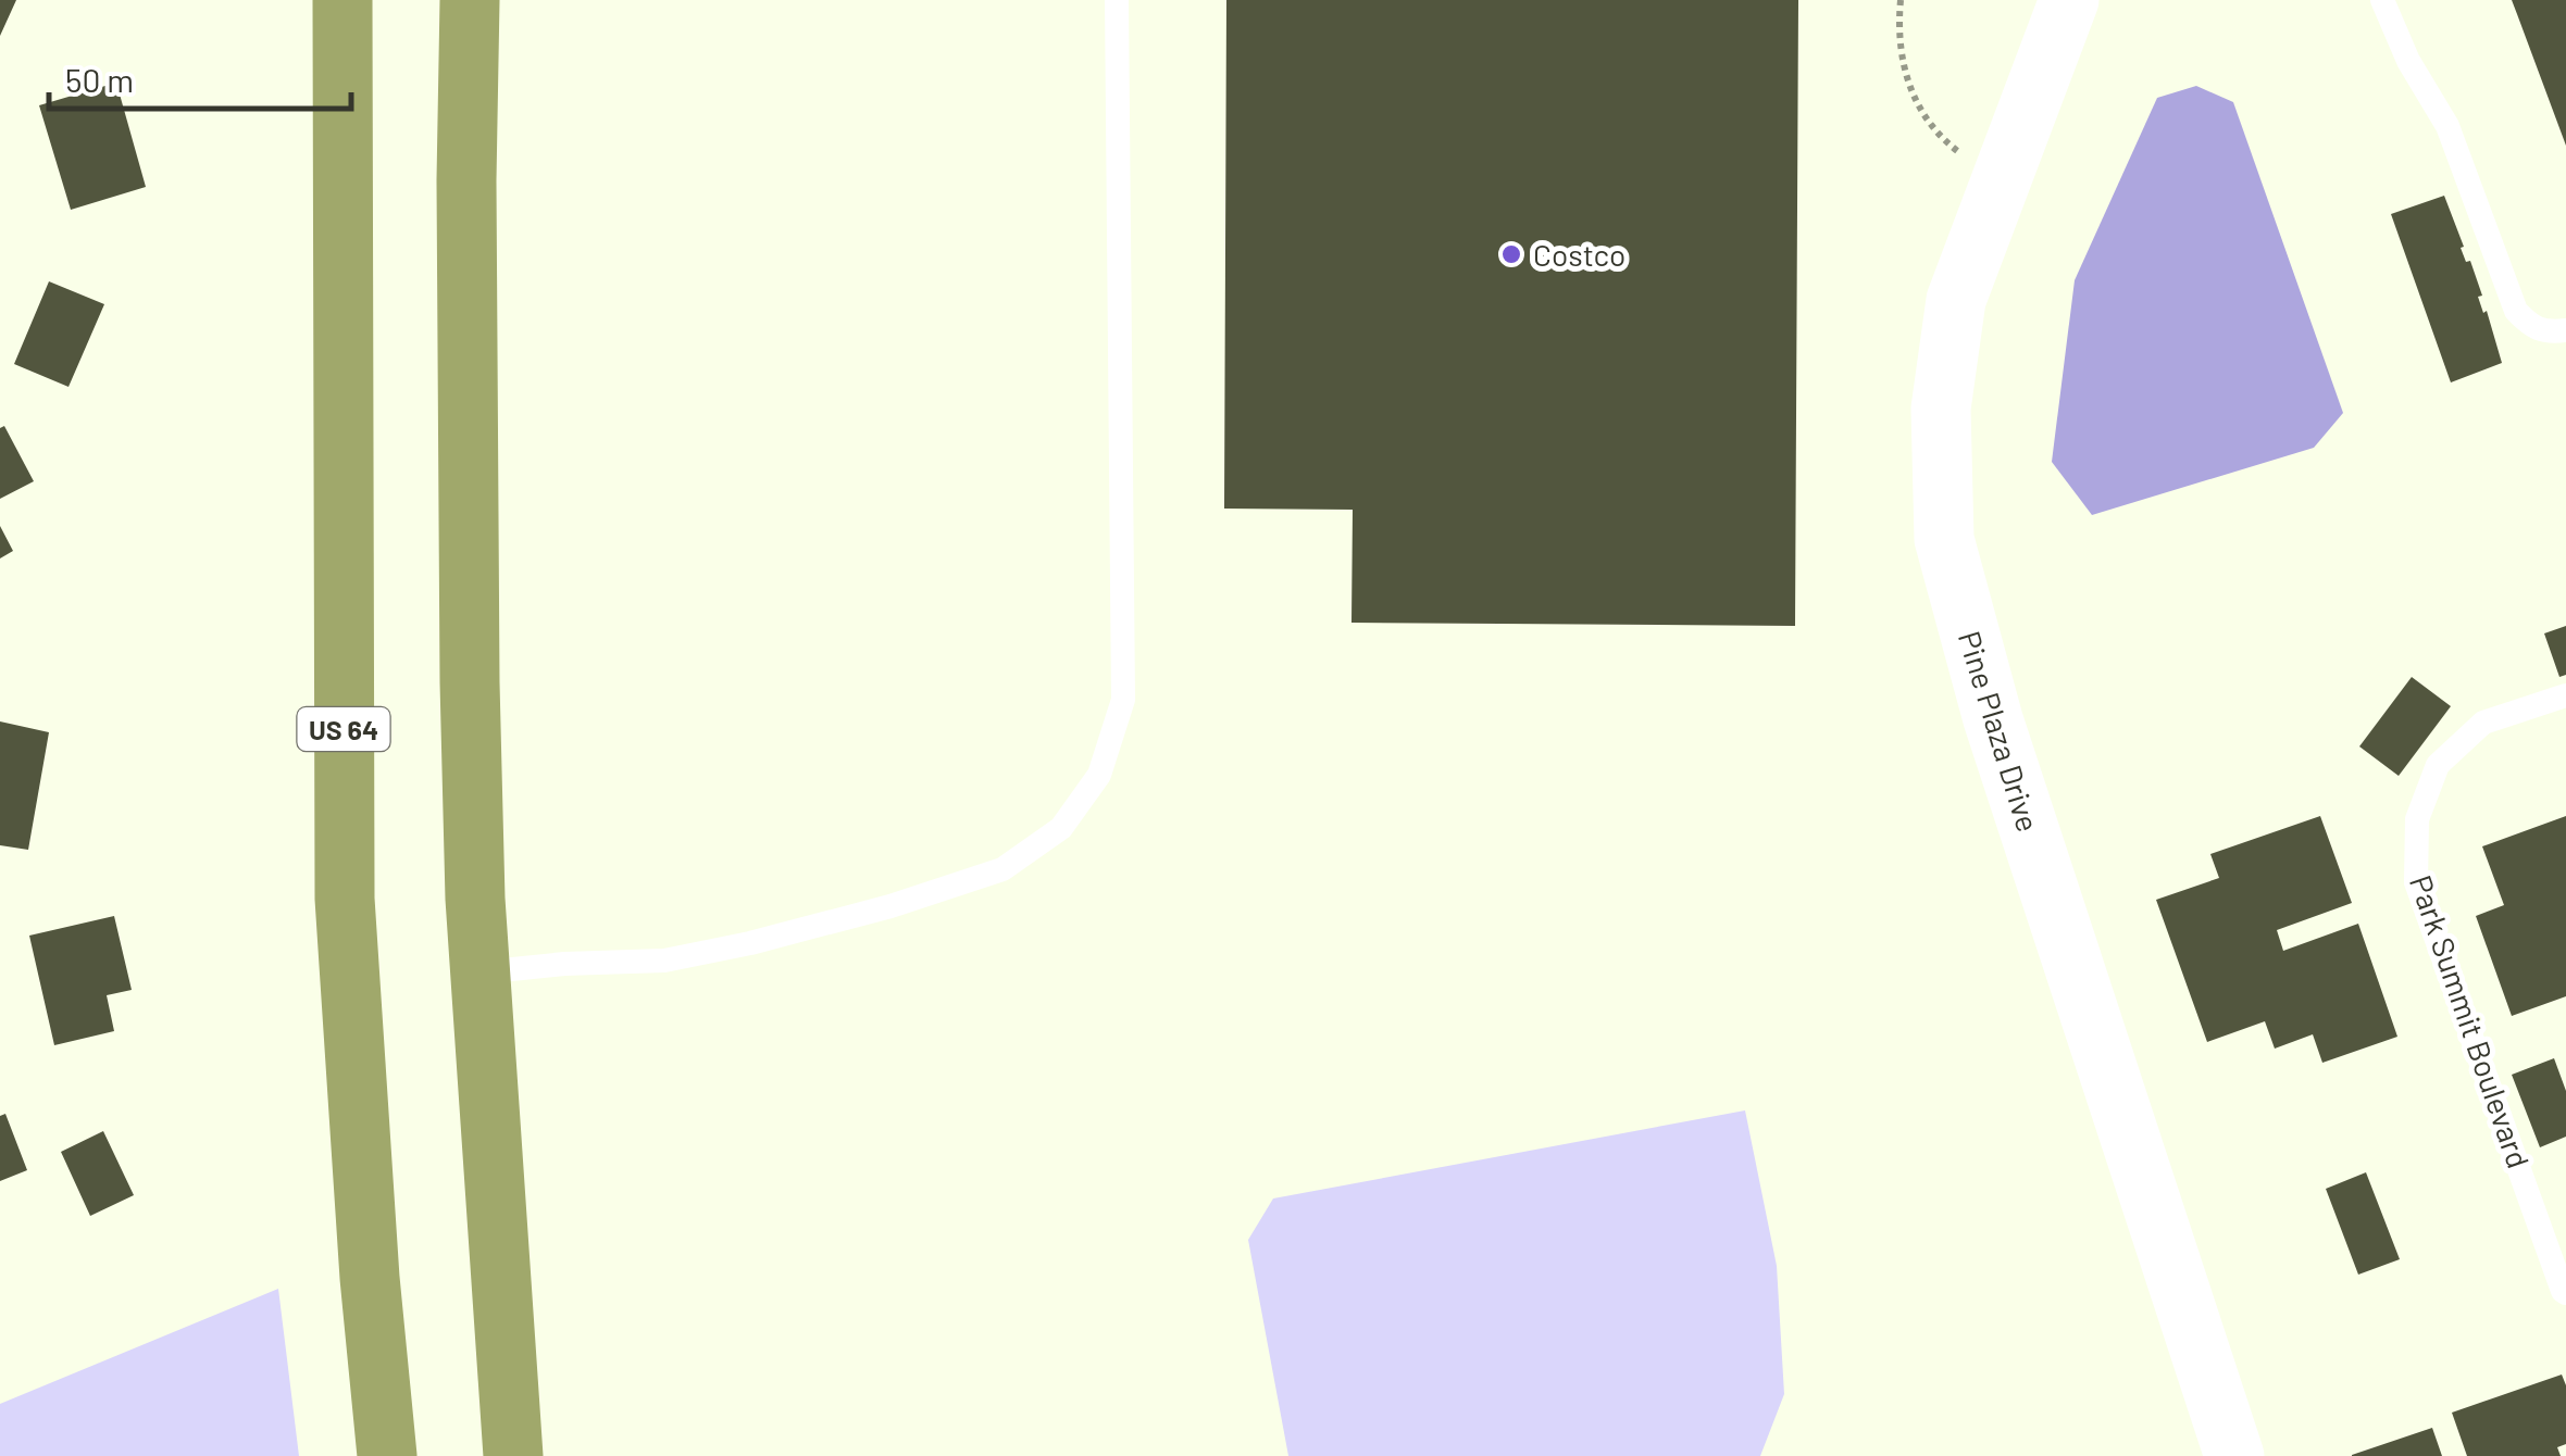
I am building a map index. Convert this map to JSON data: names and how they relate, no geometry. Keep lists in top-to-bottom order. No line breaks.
{"streets":{"highway":["US 64"],"street":["Pine Plaza Drive"],"lane":["Park Summit Boulevard"]},"places":["Costco"],"scale_bar":"50 m"}
